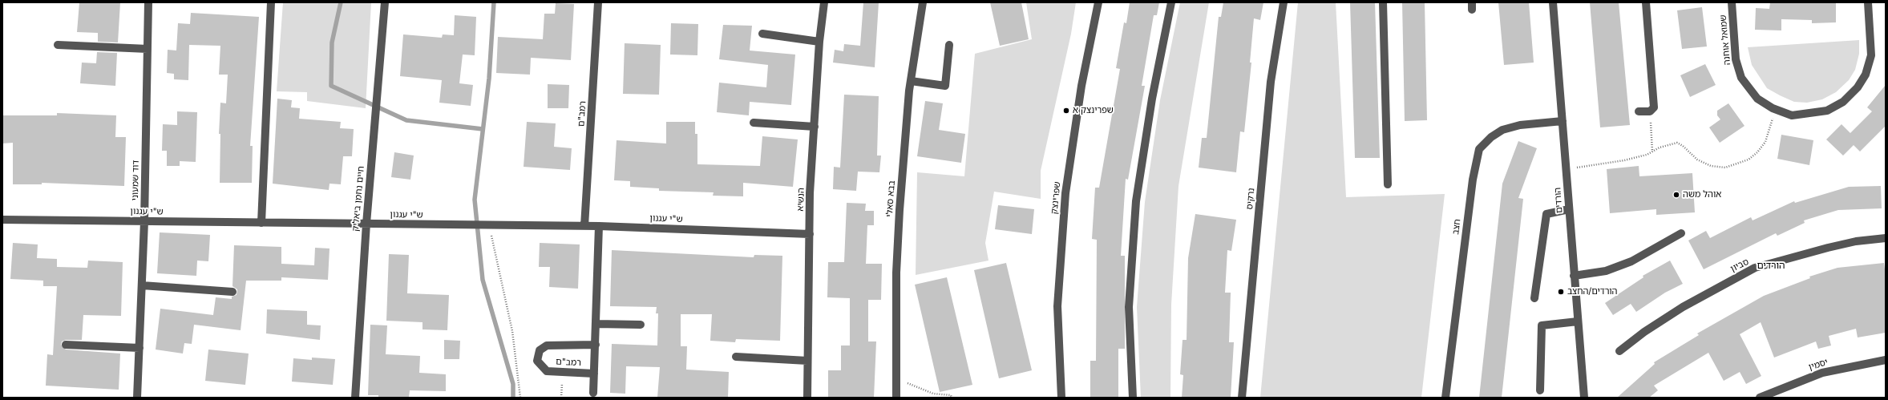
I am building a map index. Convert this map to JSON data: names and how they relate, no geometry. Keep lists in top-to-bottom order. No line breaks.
{"streets":{"street":["שמואל אוחנה","רמב\"ם","דוד שמעוני","שפרינצק","חיים נחמן ביאליק","בבא סאלי","נרקיס","הנשיא","הורדים","ש\"י עגנון","חצב","סביון","יסמין"]},"crossings":[["רמב\"ם","ש\"י עגנון"],["דוד שמעוני","ש\"י עגנון"],["חיים נחמן ביאליק","ש\"י עגנון"],["הנשיא","ש\"י עגנון"],["הורדים","חצב"]],"districts":["הורדים"],"places":["שפרינצק א","אוהל משה","הורדים/החצב"]}
